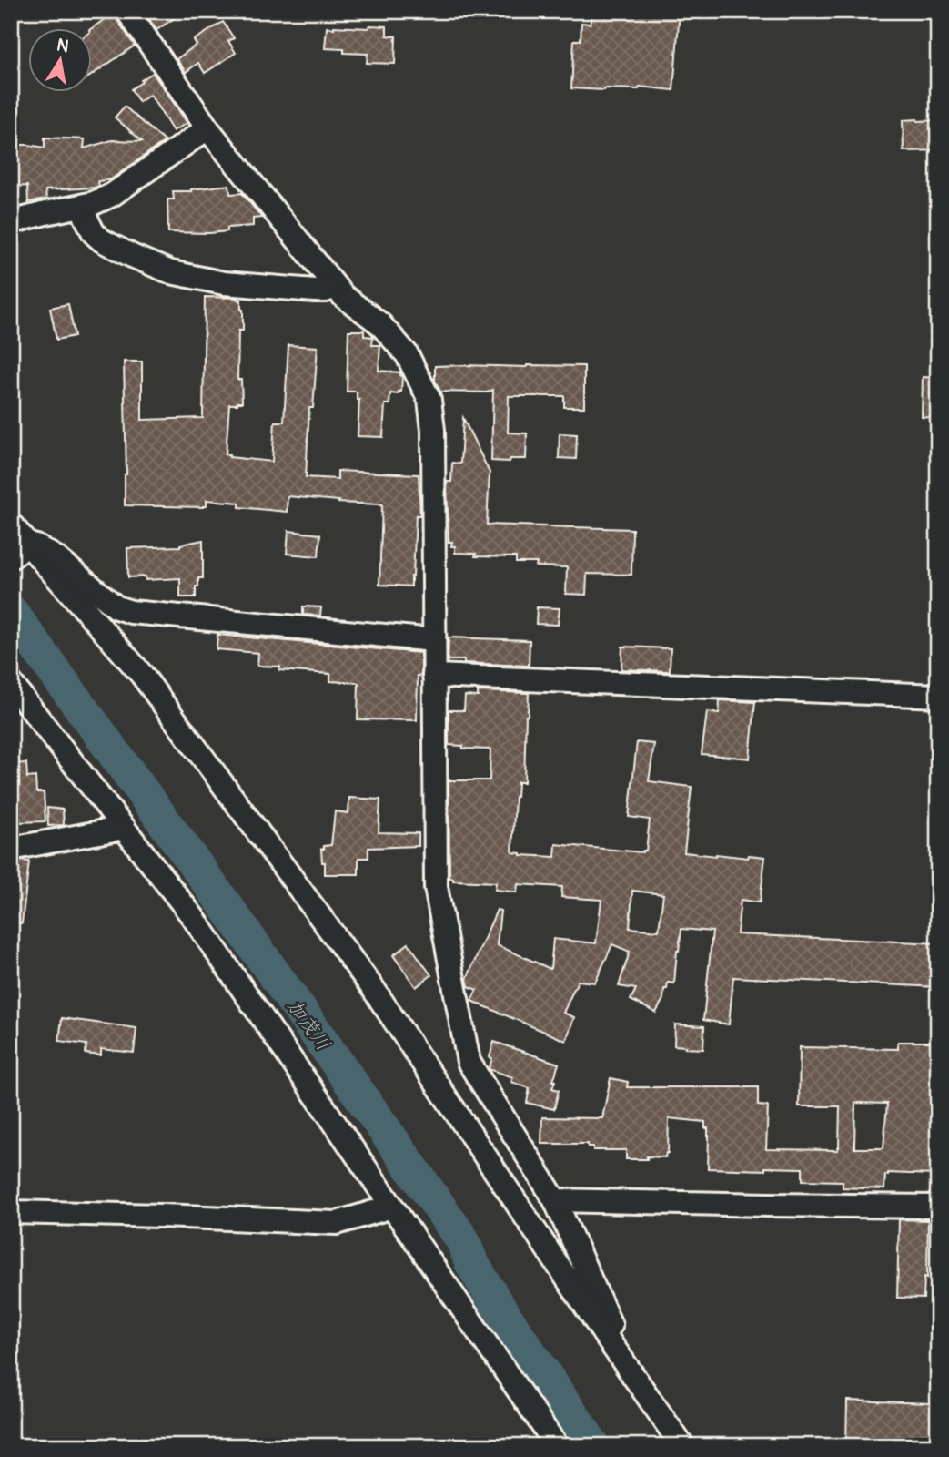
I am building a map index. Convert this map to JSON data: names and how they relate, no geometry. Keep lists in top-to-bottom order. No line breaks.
{"water":["加茂川"],"north":"top"}
